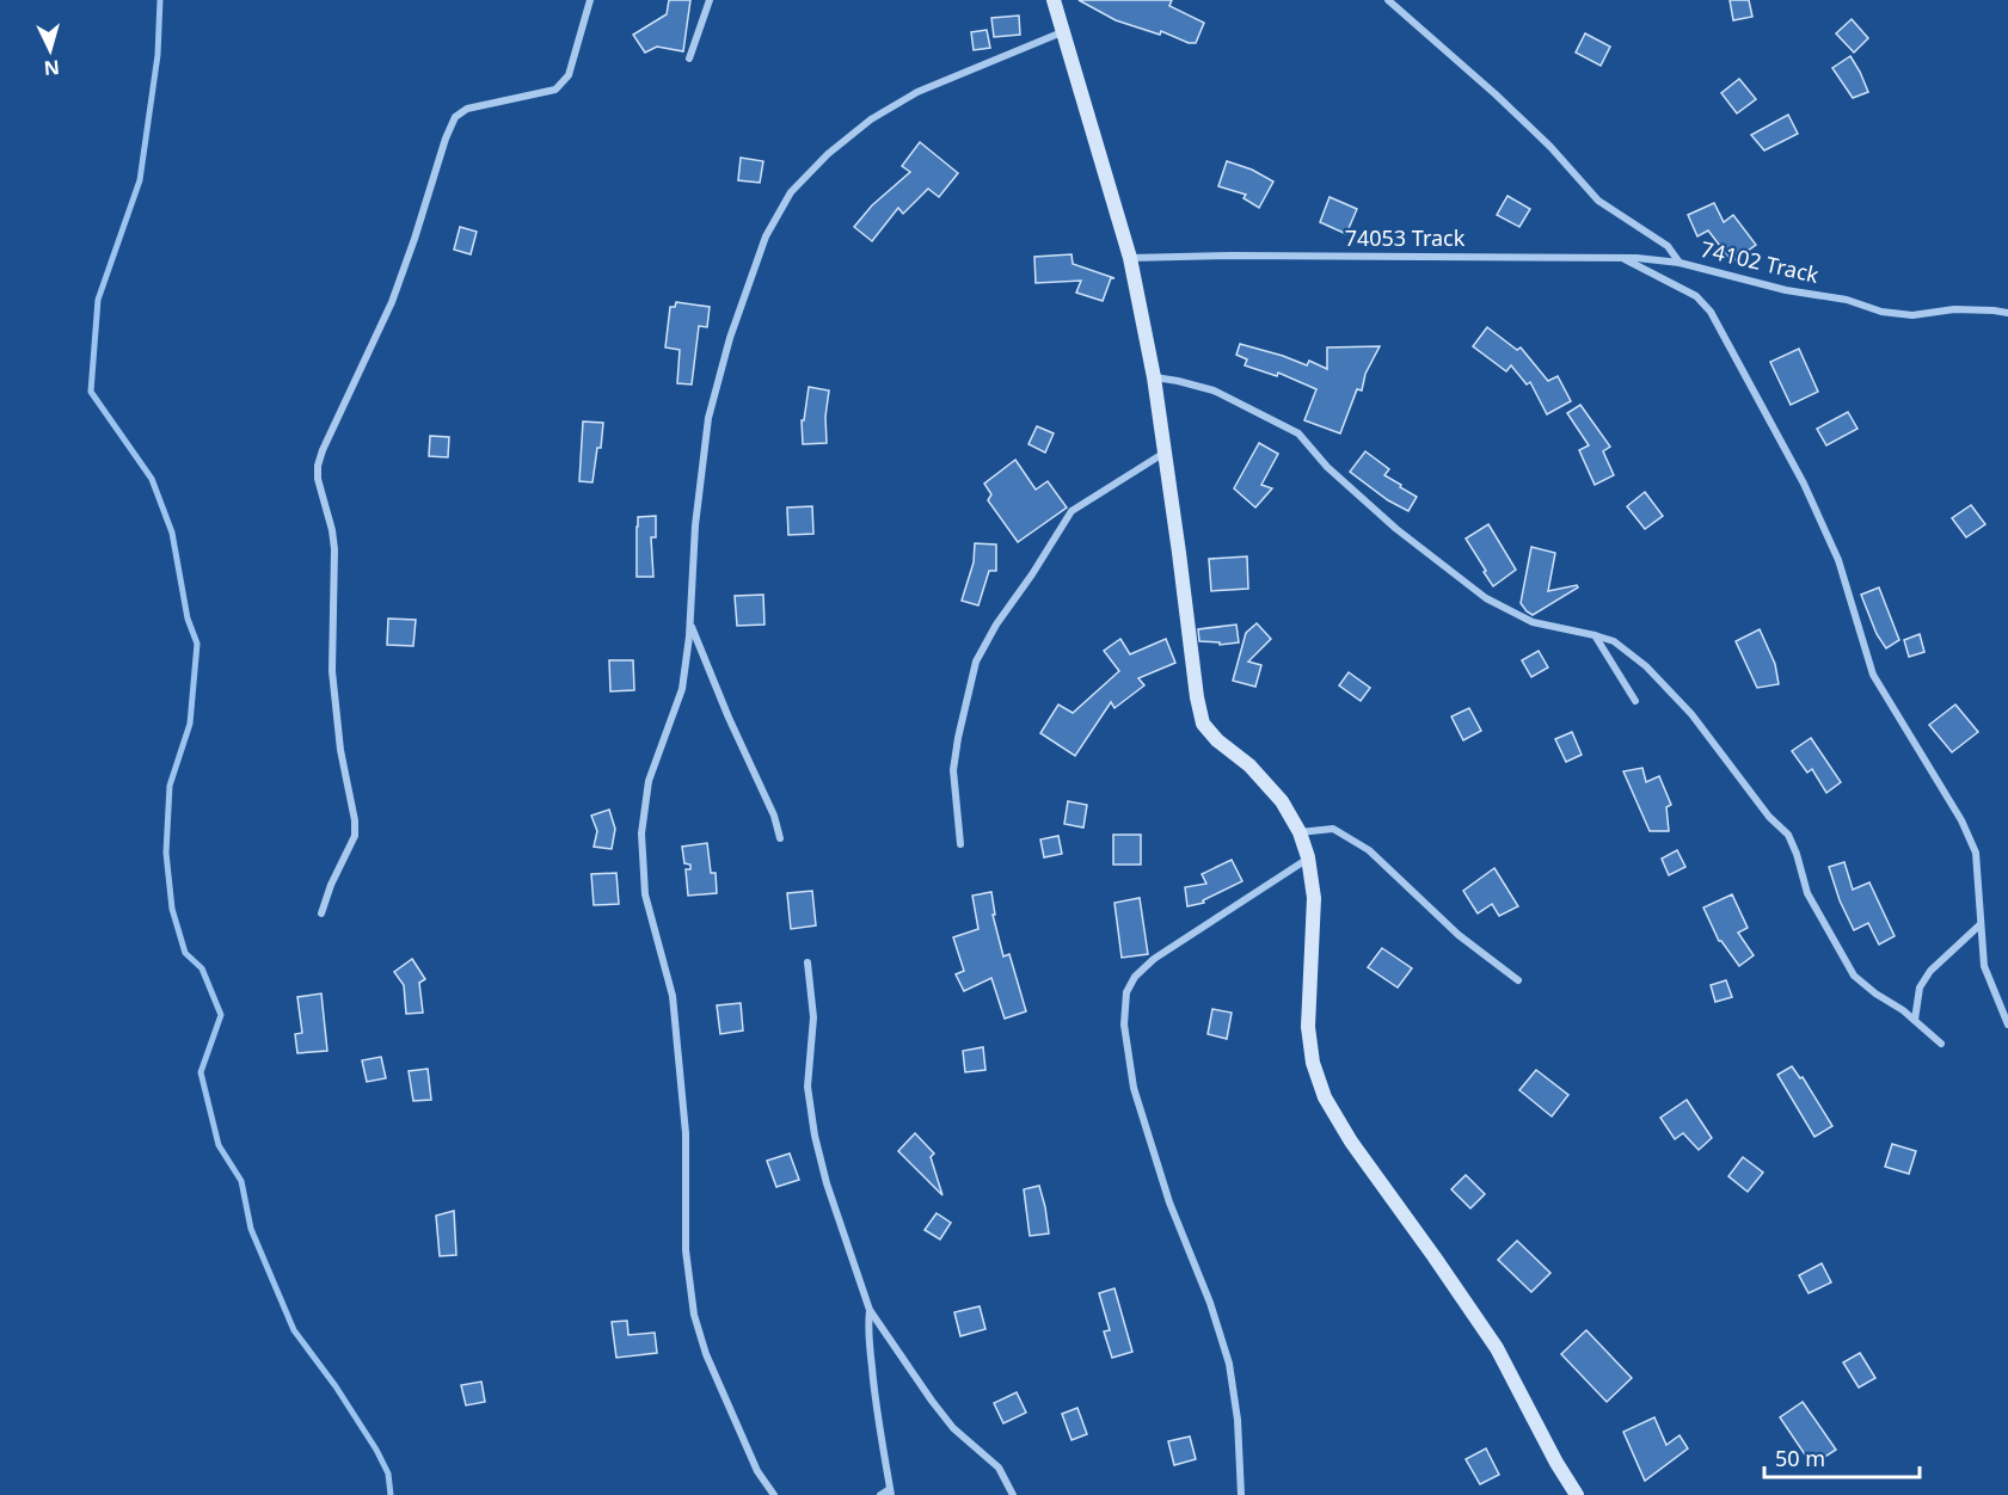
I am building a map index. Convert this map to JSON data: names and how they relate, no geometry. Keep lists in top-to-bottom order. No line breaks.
{"streets":{"street":["74053 Track","74102 Track"]},"crossings":[["74053 Track","74102 Track"]],"scale_bar":"50 m","north":"bottom"}
